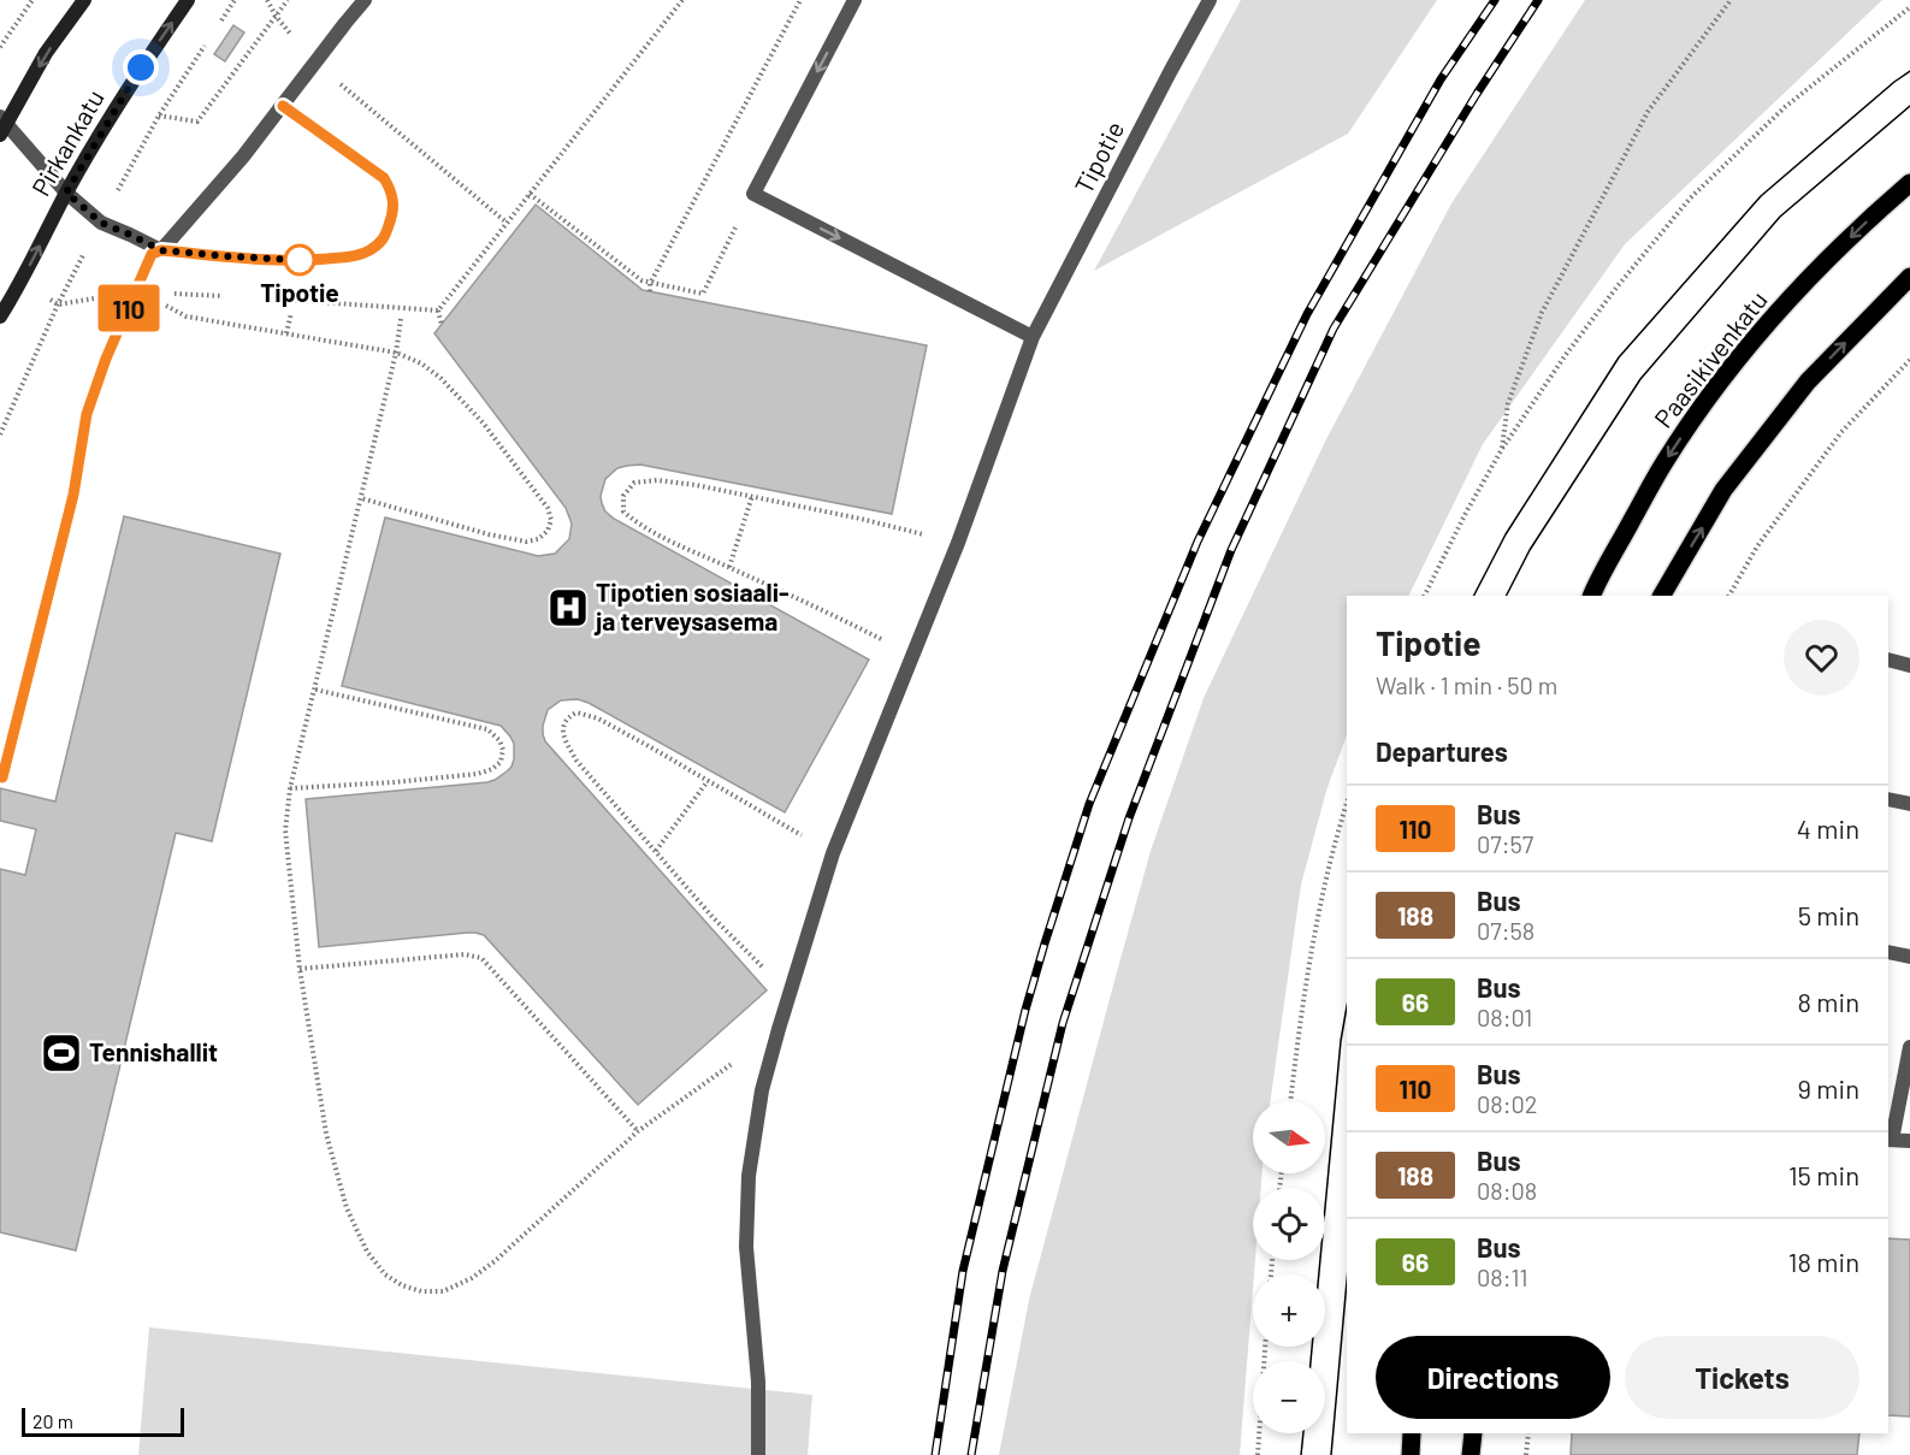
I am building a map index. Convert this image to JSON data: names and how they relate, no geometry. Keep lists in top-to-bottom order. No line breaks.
{"streets":{"main road":["Pirkankatu","Paasikivenkatu"],"lane":["Tipotie"]},"places":{"other":["Tipotie"],"hospital":["Tipotien sosiaali- ja terveysasema"],"sports":["Tennishallit"]},"lines":["bus line 110"],"scale_bar":"20 m","north":"right","page":{"on_map":"110","heading":[["Tipotie","Walk · 1 min · 50 m"],"Departures"],"list":[{"mark":"110","name":"Bus","note":"07:57","value":"4 min"},{"mark":"188","name":"Bus","note":"07:58","value":"5 min"},{"mark":"66","name":"Bus","note":"08:01","value":"8 min"},{"mark":"110","name":"Bus","note":"08:02","value":"9 min"},{"mark":"188","name":"Bus","note":"08:08","value":"15 min"},{"mark":"66","name":"Bus","note":"08:11","value":"18 min"}],"map_buttons":["+","−"],"buttons":["Directions","Tickets"],"scale":"20 m"}}
